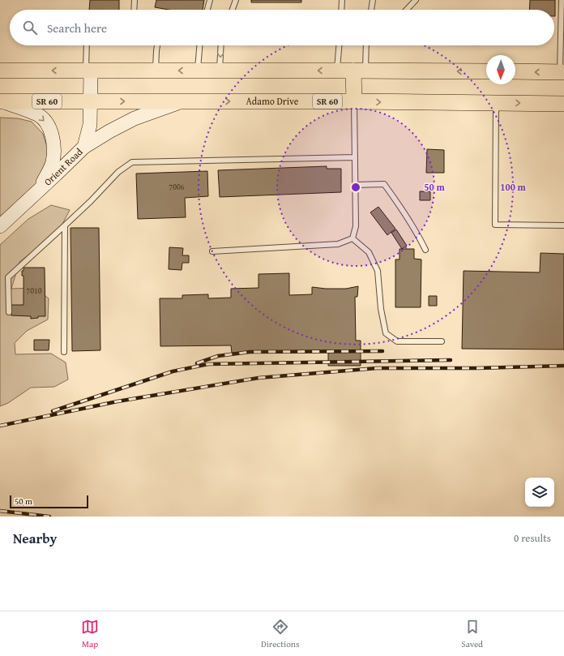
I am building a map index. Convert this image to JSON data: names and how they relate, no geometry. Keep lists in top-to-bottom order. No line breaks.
{"streets":{"main road":["SR 60","Adamo Drive"],"street":["Orient Road"]},"crossings":[["Adamo Drive","Orient Road"]],"house_numbers":["7006","7010"],"scale_bar":"50 m","north":"bottom","page":{"search":"Search here","scale":"50 m","heading":["Nearby","0 results"],"nav":["Map","Directions","Saved"]},"rings":["50 m","100 m"]}
